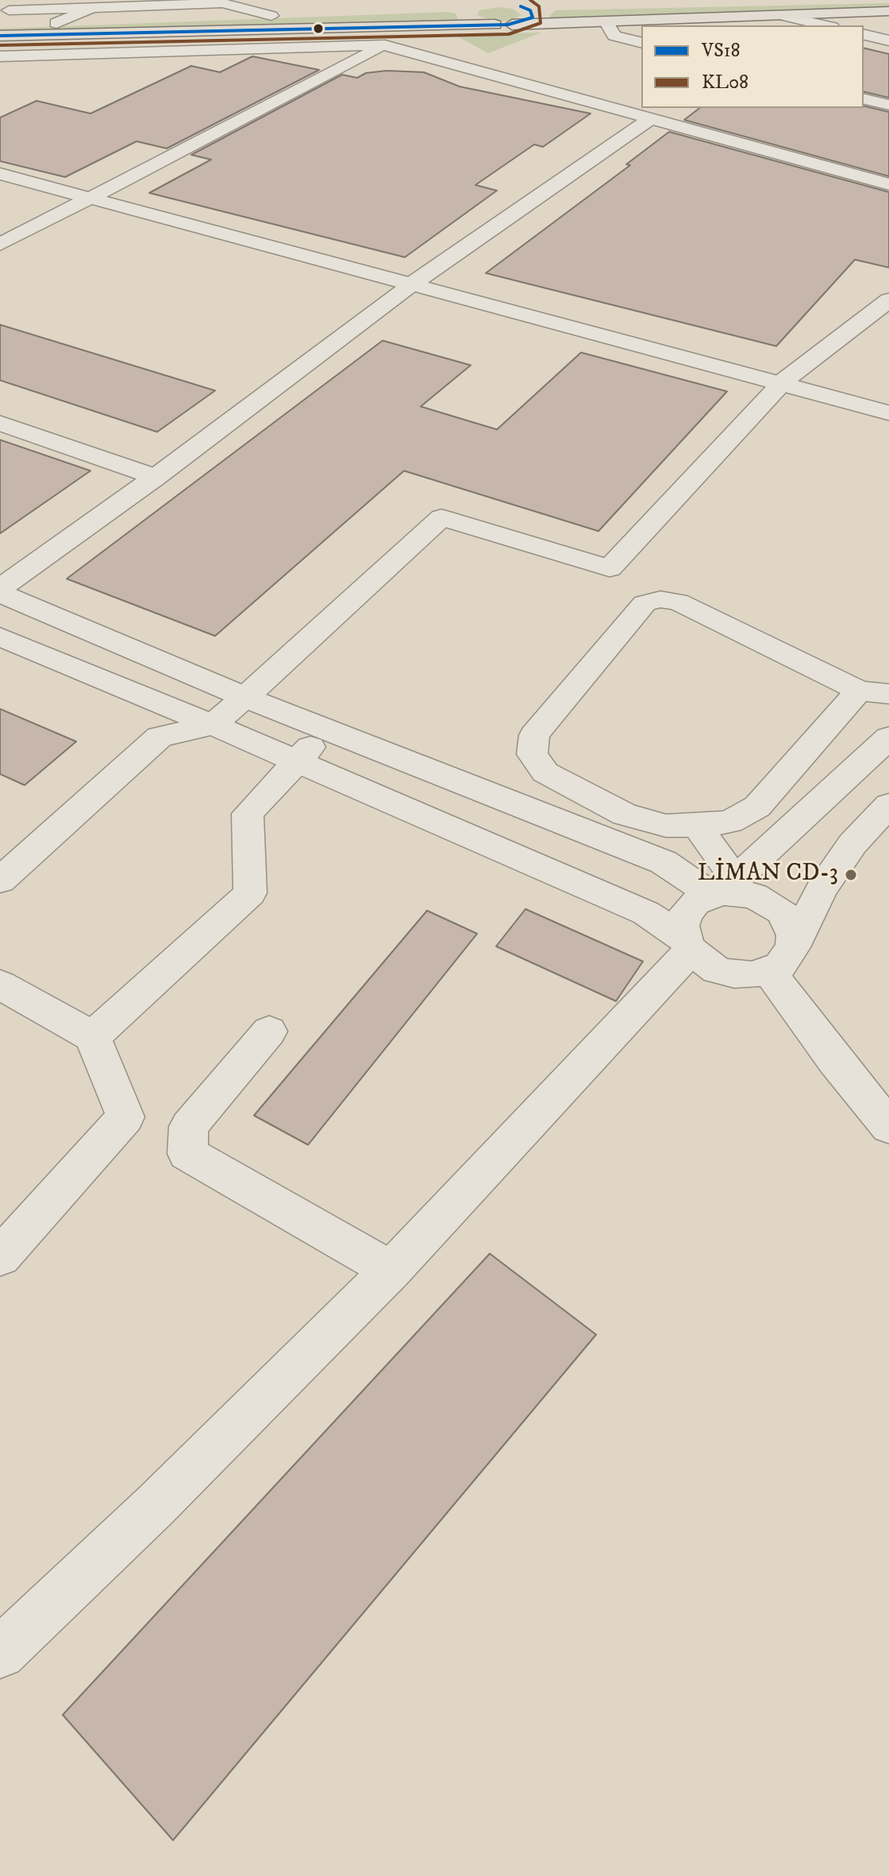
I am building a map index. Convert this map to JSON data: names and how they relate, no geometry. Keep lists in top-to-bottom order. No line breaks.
{"places":["LİMAN CD-3"],"lines":["transit line KL08","transit line VS18"],"legend":["VS18","KL08"]}
